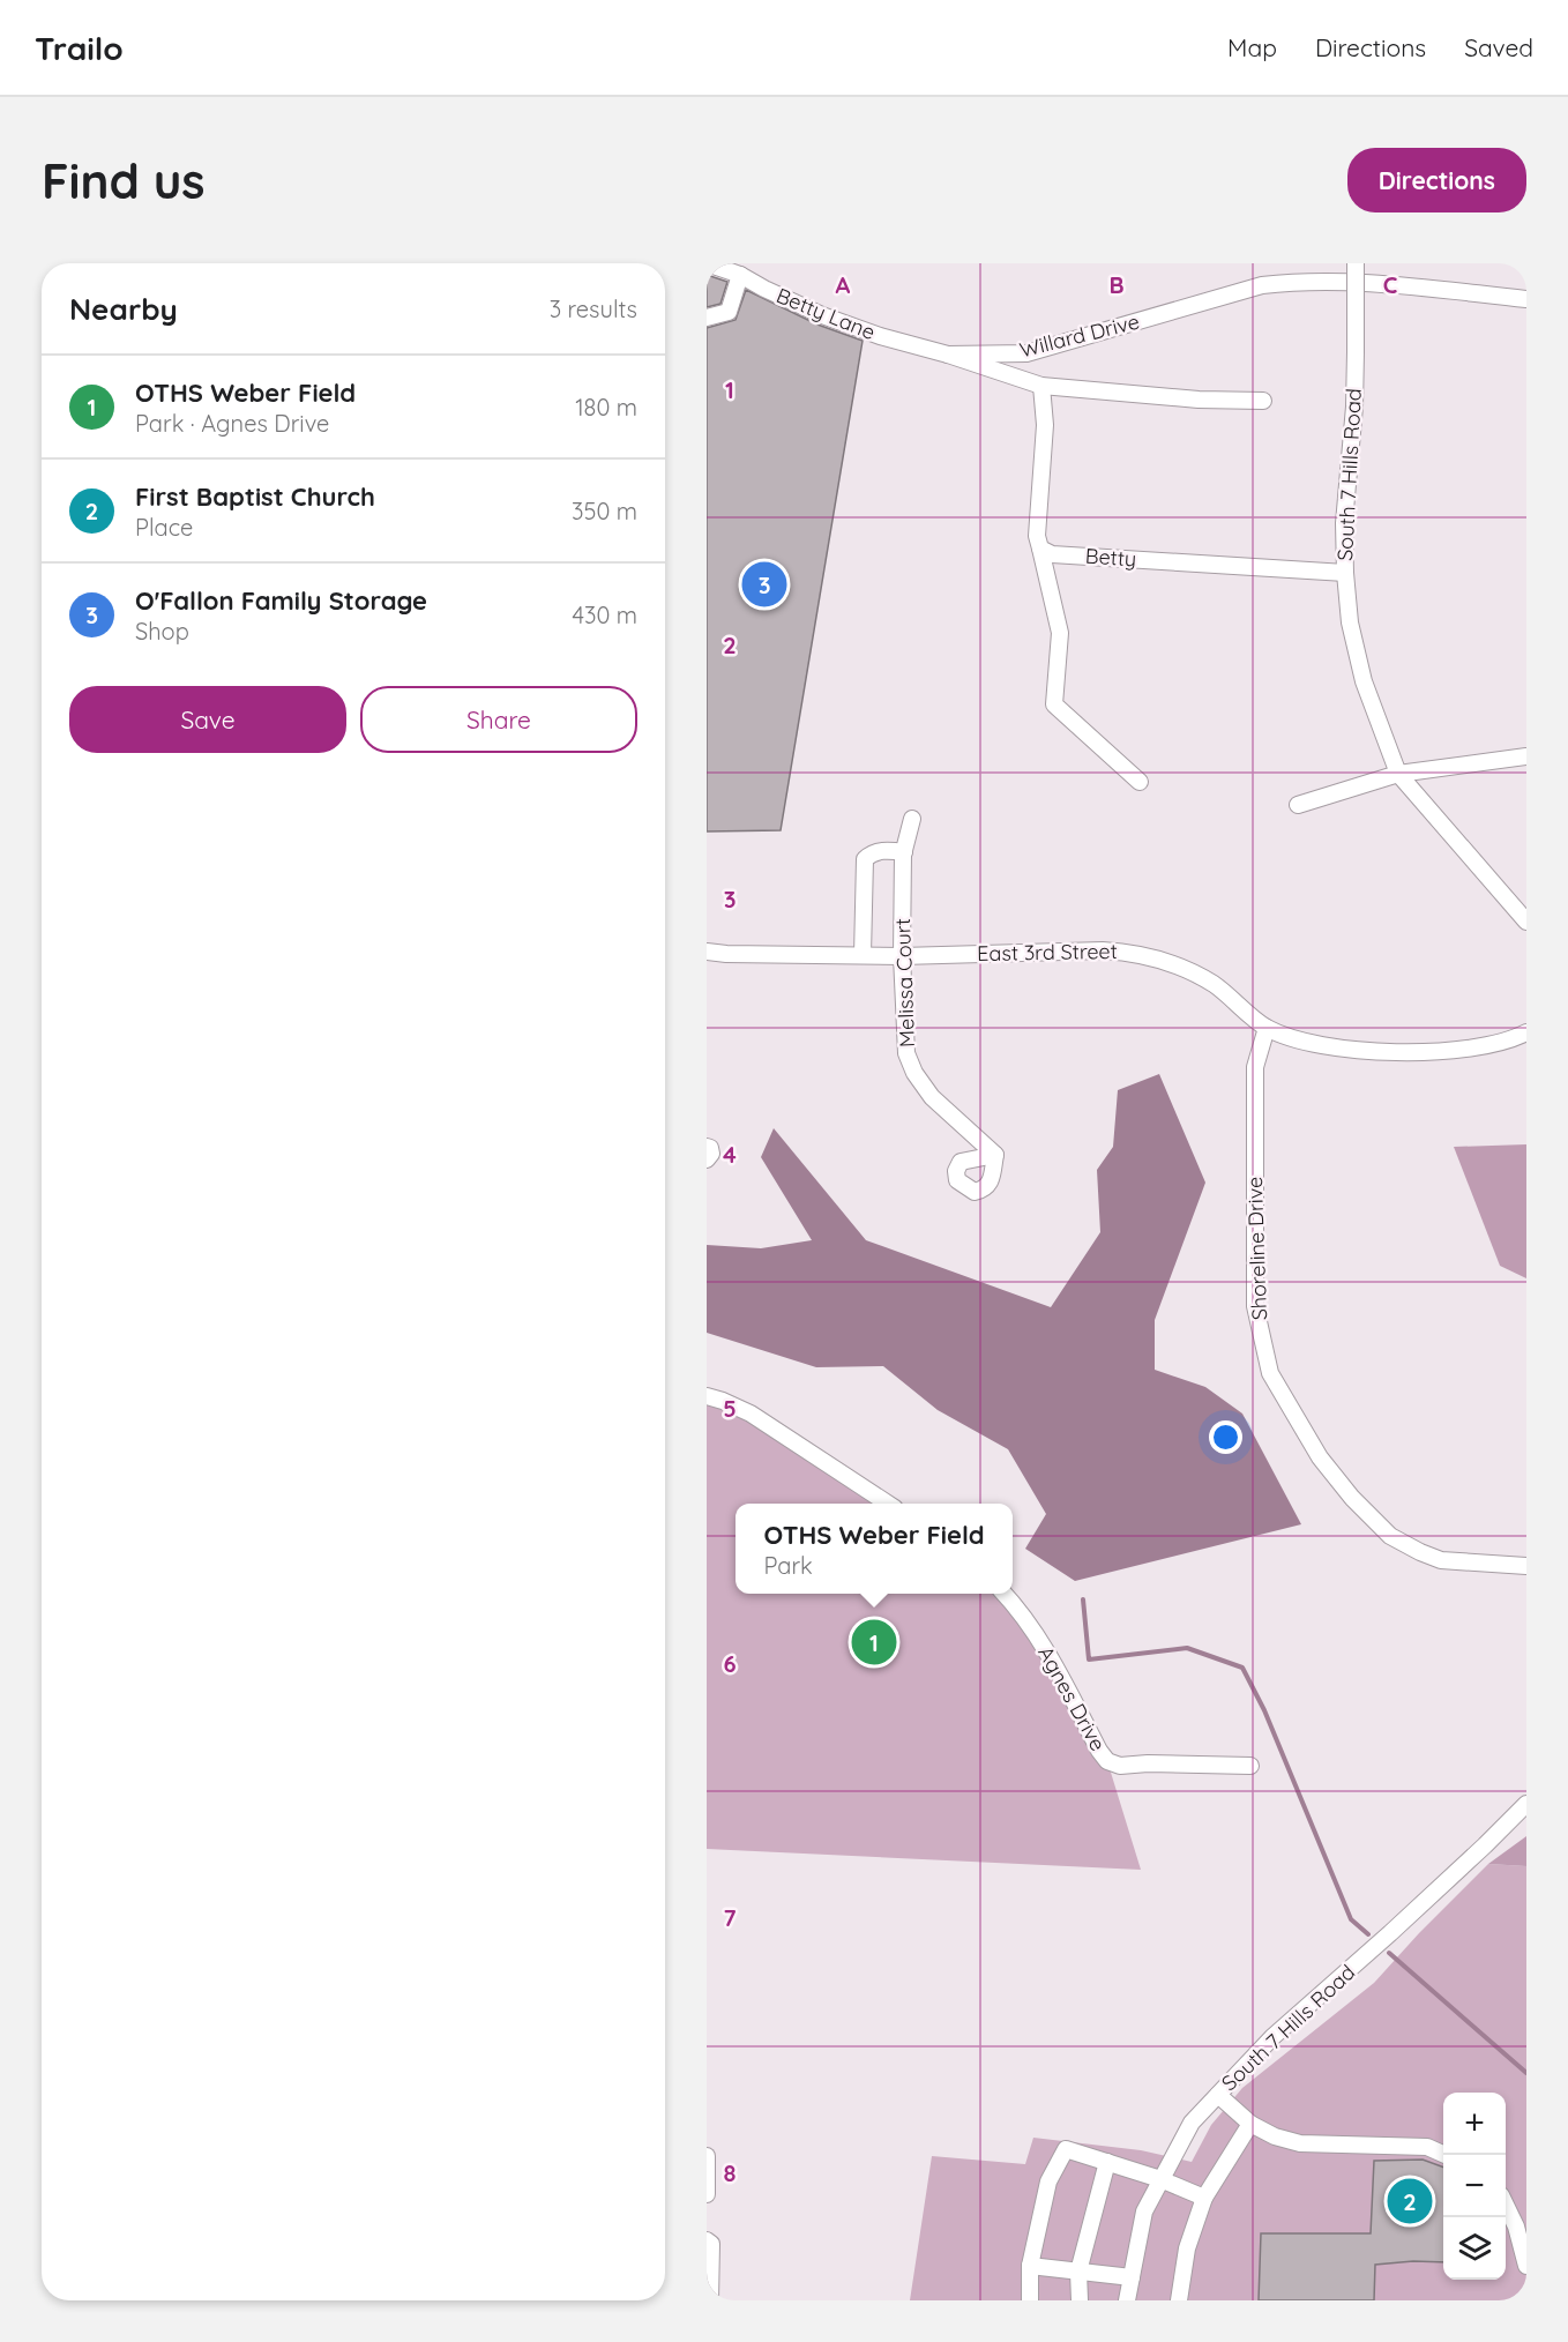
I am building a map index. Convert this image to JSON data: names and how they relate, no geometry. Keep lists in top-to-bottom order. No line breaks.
{"streets":{"street":["Betty Lane","Willard Drive","South 7 Hills Road","Betty","East 3rd Street","Melissa Court","Shoreline Drive","Agnes Drive"]},"crossings":[["Betty Lane","Willard Drive"],["South 7 Hills Road","Betty"],["East 3rd Street","Melissa Court"],["East 3rd Street","Shoreline Drive"]],"page":{"header":"Trailo","nav":["Map","Directions","Saved"],"buttons":["Directions",["Save","Share"]],"title":"Find us","heading":["Nearby","3 results"],"list":[{"mark":"1","name":"OTHS Weber Field","note":"Park · Agnes Drive","value":"180 m"},{"mark":"2","name":"First Baptist Church","note":"Place","value":"350 m"},{"mark":"3","name":"O'Fallon Family Storage","note":"Shop","value":"430 m"}],"pins":["3","1","2"],"popup":["OTHS Weber Field","Park"],"map_buttons":["+","−"]},"grid":{"columns":["A","B","C"],"rows":["1","2","3","4","5","6","7","8"]}}
